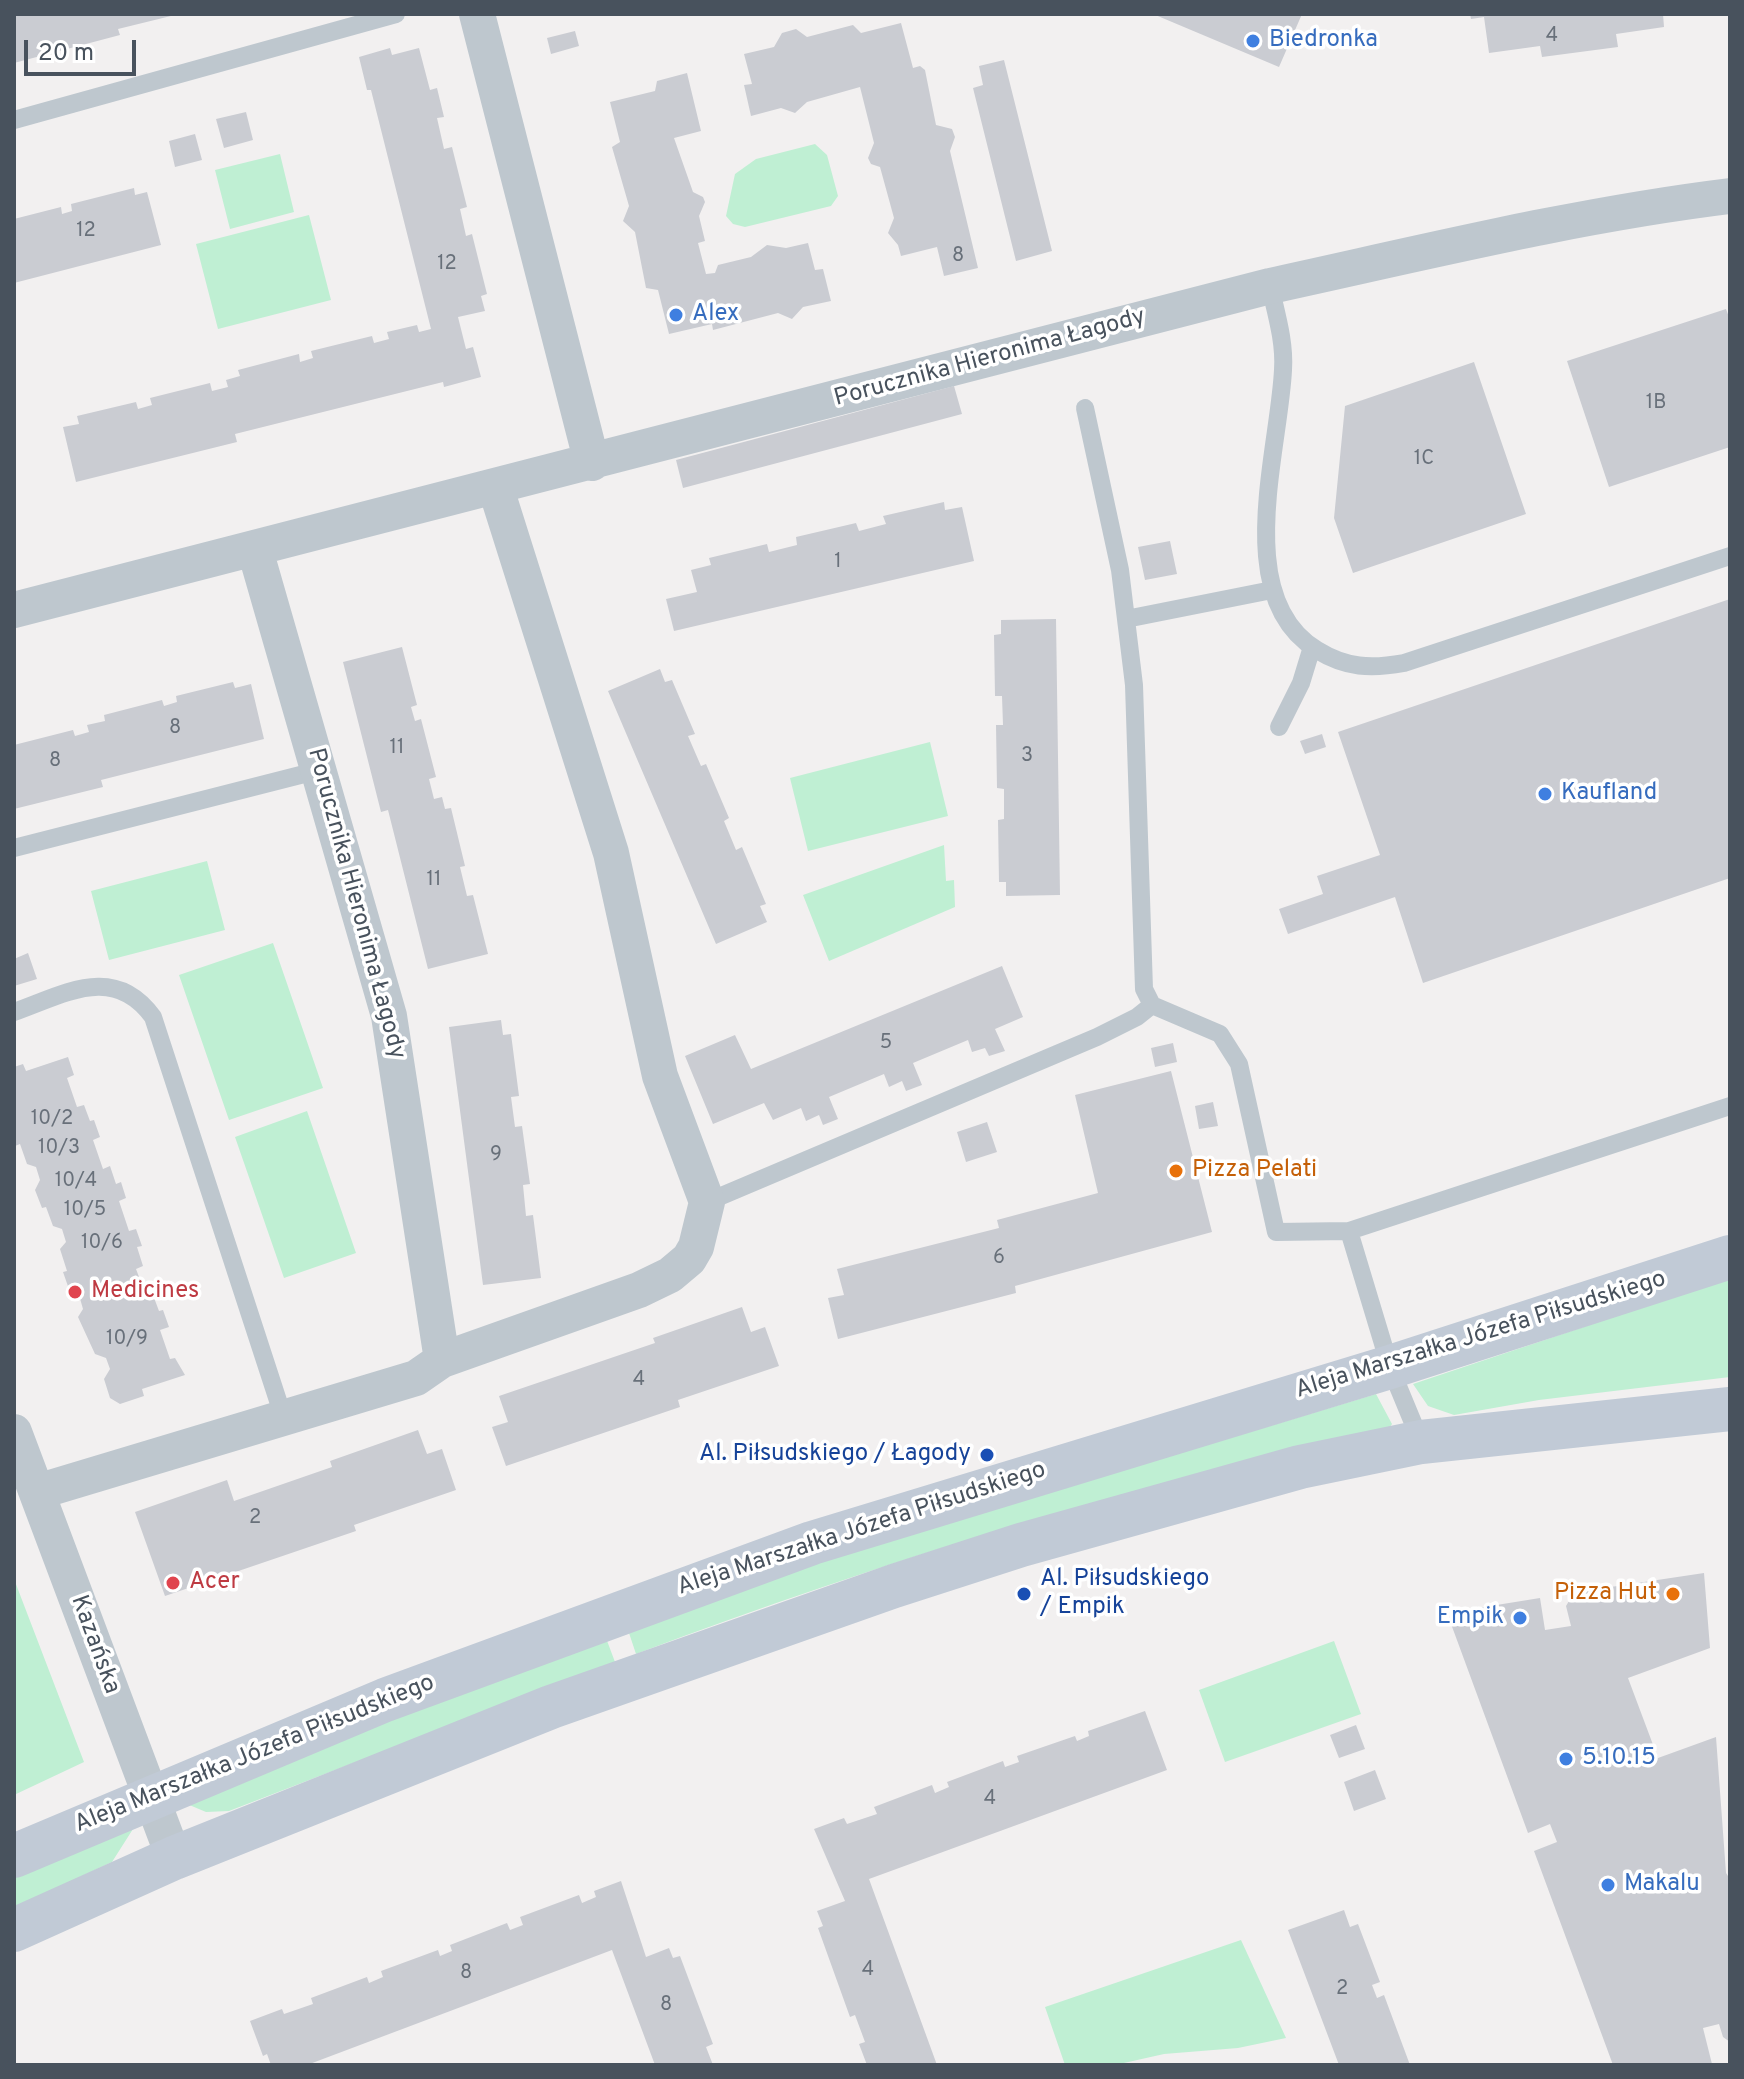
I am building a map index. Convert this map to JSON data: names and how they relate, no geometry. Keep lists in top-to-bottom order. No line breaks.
{"streets":{"street":["Porucznika Hieronima Łagody","Aleja Marszałka Józefa Piłsudskiego","Kazańska"]},"crossings":[["Aleja Marszałka Józefa Piłsudskiego","Kazańska"]],"places":["Biedronka","Alex","Kaufland","Pizza Pelati","Medicines","Al. Piłsudskiego / Łagody","Acer","Al. Piłsudskiego / Empik","Pizza Hut","Empik","5.10.15","Makalu"],"house_numbers":["4","12","8","12","1B","1C","1","8","11","3","8","11","5","10/2","10/3","9","10/4","10/5","10/6","6","10/9","4","2","4","4","8","2","8"],"scale_bar":"20 m"}
